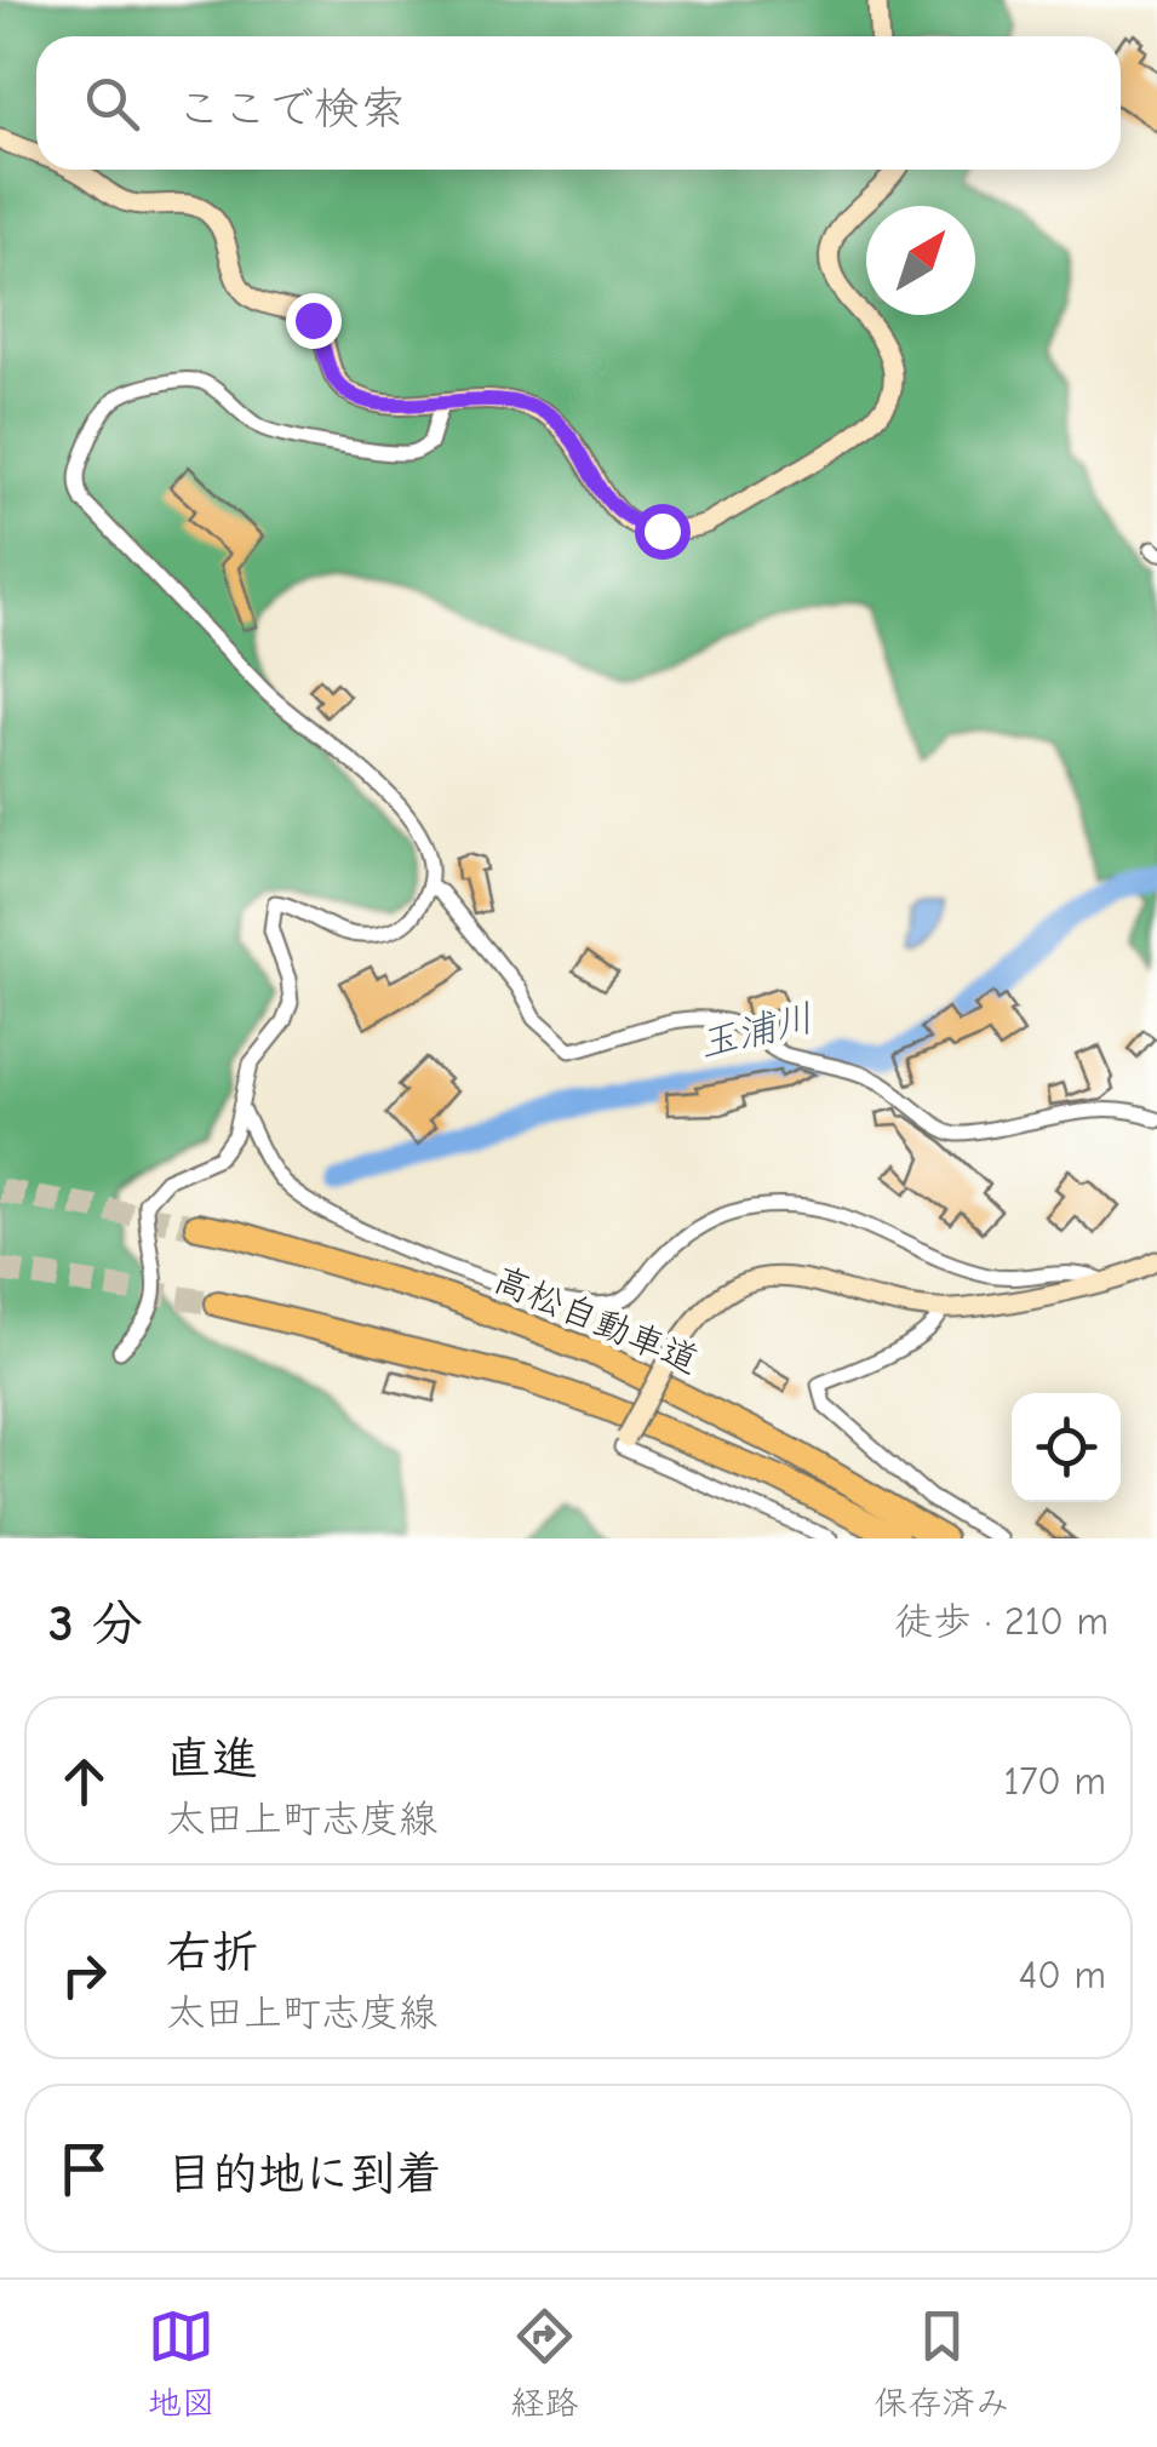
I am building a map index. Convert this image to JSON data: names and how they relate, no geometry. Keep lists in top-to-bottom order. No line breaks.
{"streets":{"highway":["高松自動車道"]},"water":["玉浦川"],"north":"top right","page":{"search":"ここで検索","heading":["3 分","徒歩 · 210 m"],"list":[["直進","太田上町志度線","170 m"],["右折","太田上町志度線","40 m"],"目的地に到着"],"nav":["地図","経路","保存済み"]}}
